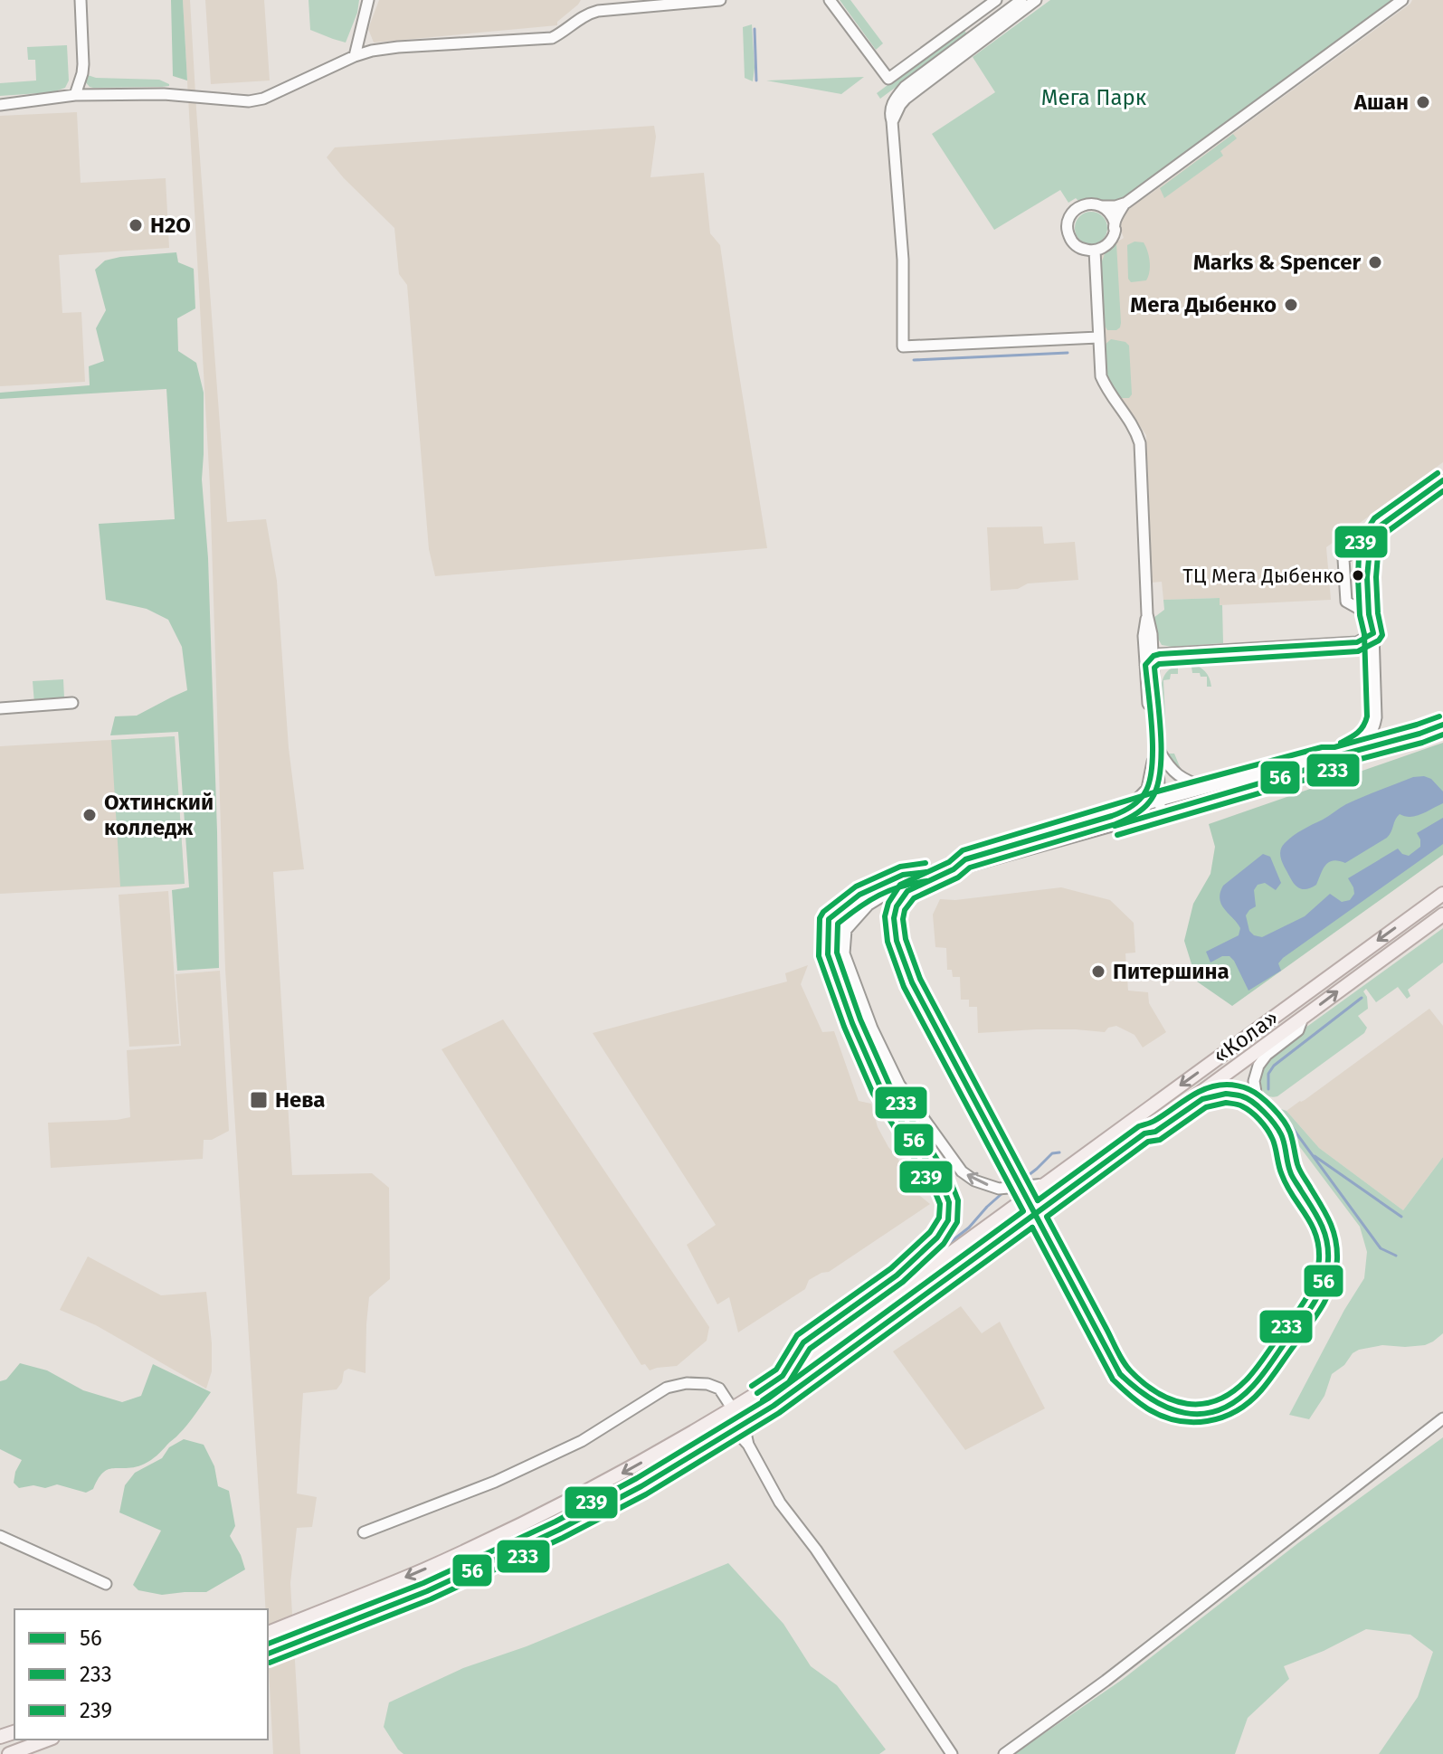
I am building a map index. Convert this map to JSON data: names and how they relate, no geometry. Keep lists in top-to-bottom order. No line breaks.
{"streets":{"main road":["«Кола»"]},"parks":["Мега Парк"],"places":{"other":["Ашан","H2O","Marks & Spencer","Мега Дыбенко","ТЦ Мега Дыбенко","Охтинский колледж","Питершина"],"transit":["Нева"]},"lines":["transit line 239","transit line 56","transit line 233"],"legend":["56","233","239"]}
